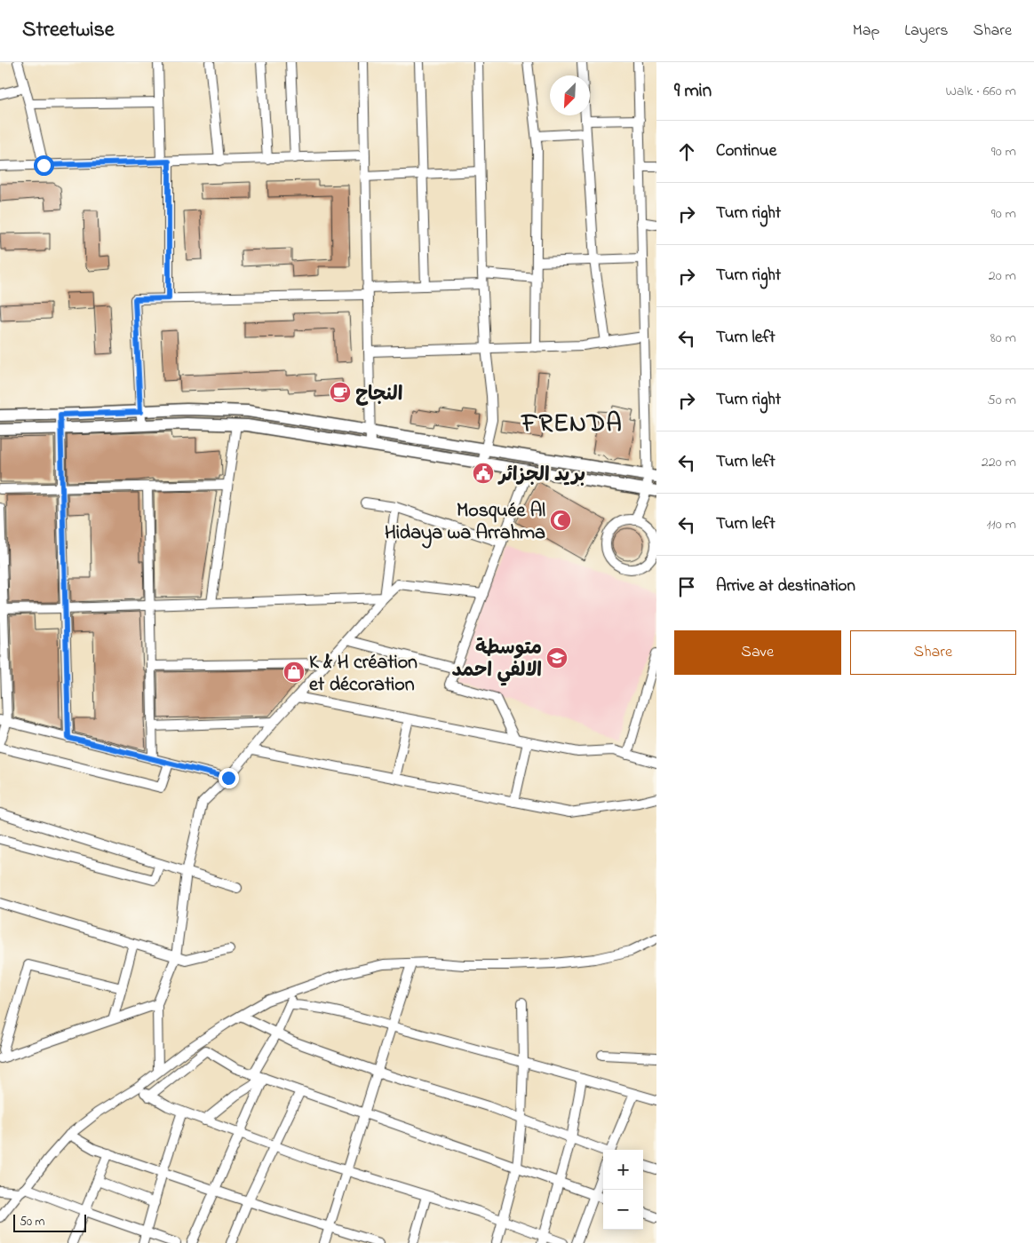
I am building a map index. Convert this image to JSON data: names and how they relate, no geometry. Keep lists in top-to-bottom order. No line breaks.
{"districts":["FRENDA"],"places":{"cafe":["النجاح"],"public building":["بريد الجزائر"],"mosque":["Mosquée Al Hidaya wa Arrahma"],"school or university":["متوسطة الالفي احمد"],"shop":["K & H création et décoration"]},"scale_bar":"50 m","north":"bottom left","page":{"header":"Streetwise","nav":["Map","Layers","Share"],"heading":["9 min","Walk · 660 m"],"list":[["Continue","90 m"],["Turn right","90 m"],["Turn right","20 m"],["Turn left","80 m"],["Turn right","50 m"],["Turn left","220 m"],["Turn left","110 m"],"Arrive at destination"],"buttons":["Save","Share"],"map_buttons":["+","−"],"scale":"50 m"}}
